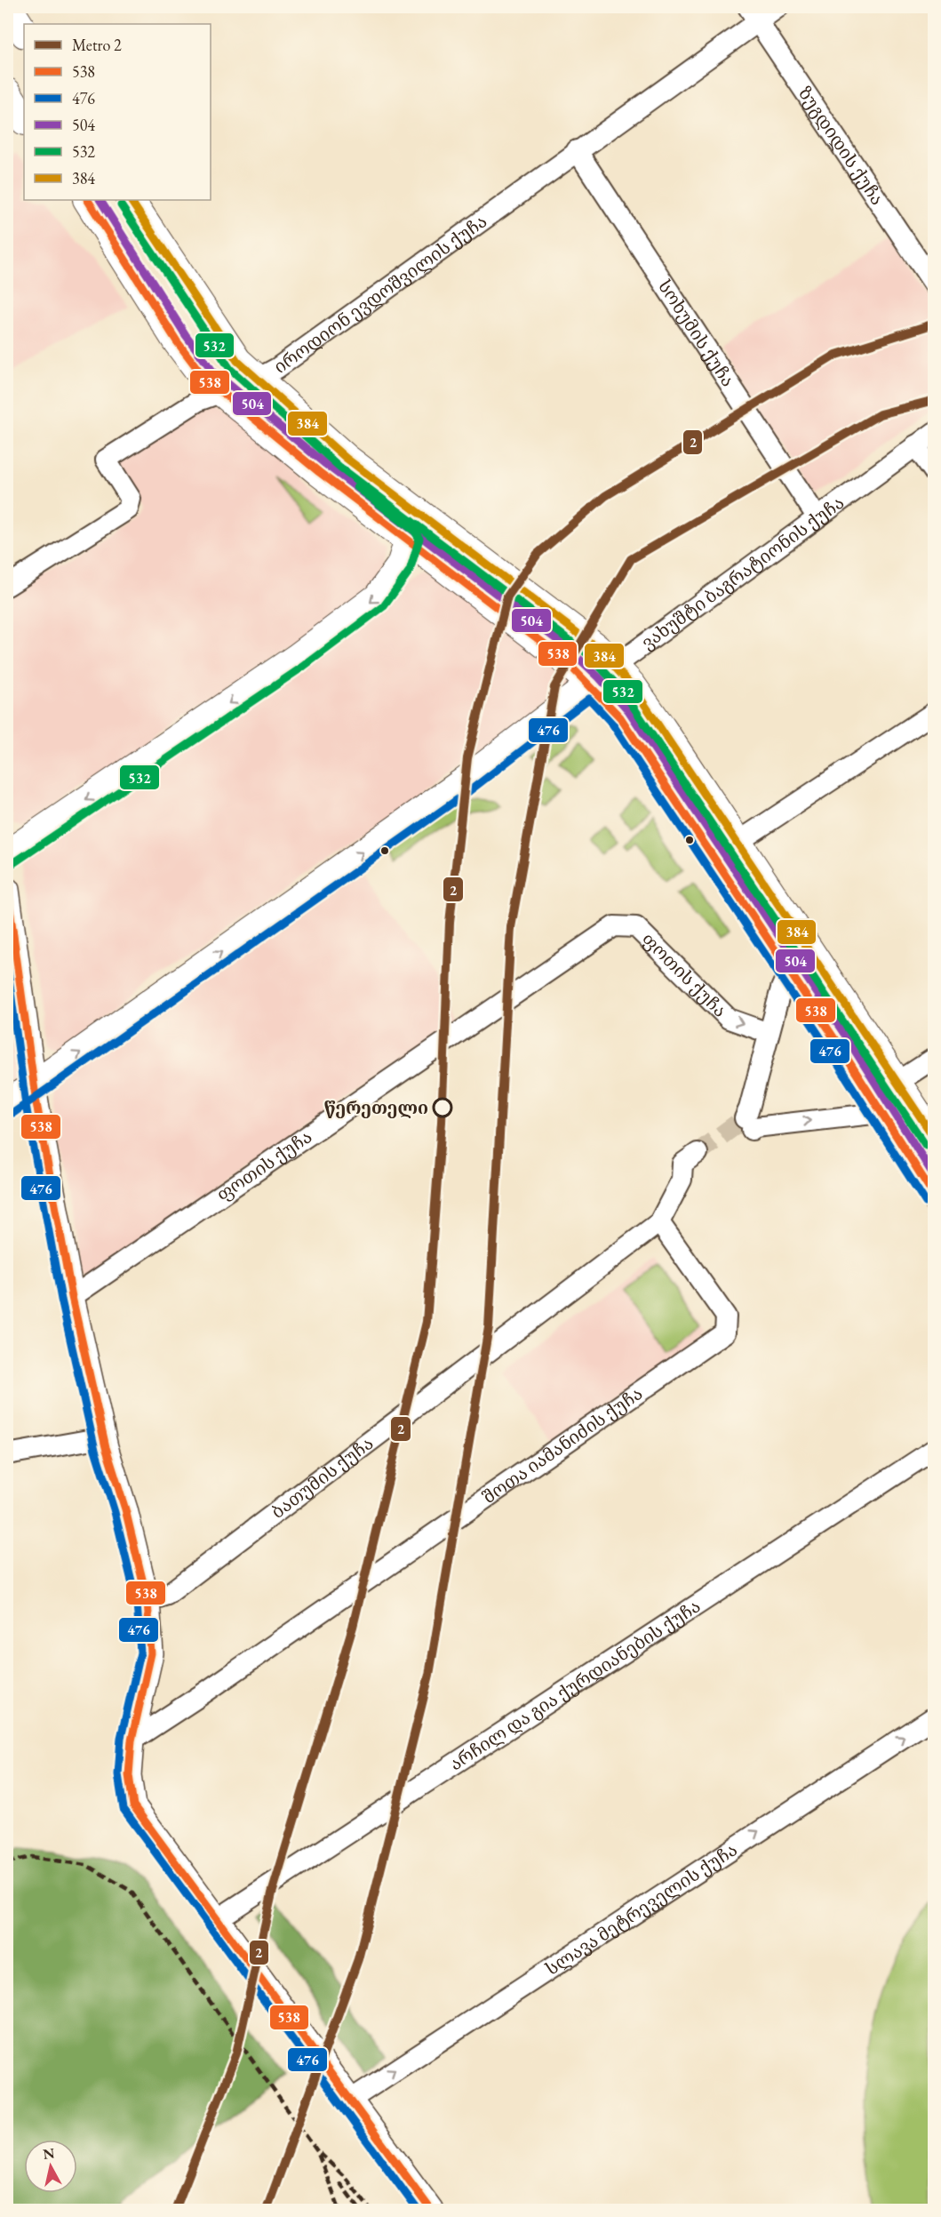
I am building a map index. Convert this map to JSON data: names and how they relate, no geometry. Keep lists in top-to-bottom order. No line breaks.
{"streets":{"main road":["ვახუშტი ბაგრატიონის ქუჩა"],"street":["ზუგდიდის ქუჩა","იროდიონ ევდოშვილის ქუჩა","სოხუმის ქუჩა","ფოთის ქუჩა","შოთა იამანიძის ქუჩა","ბათუმის ქუჩა","არჩილ და გია ქურდიანების ქუჩა","სლავა მეტრეველის ქუჩა"]},"crossings":[["ზუგდიდის ქუჩა","იროდიონ ევდოშვილის ქუჩა"],["იროდიონ ევდოშვილის ქუჩა","სოხუმის ქუჩა"],["სოხუმის ქუჩა","ვახუშტი ბაგრატიონის ქუჩა"],["შოთა იამანიძის ქუჩა","ბათუმის ქუჩა"]],"one_way":["ვახუშტი ბაგრატიონის ქუჩა","ფოთის ქუჩა","სლავა მეტრეველის ქუჩა"],"places":["წერეთელი"],"lines":["transit line 538","transit line 504","transit line 384","transit line 532","metro line 2","transit line 476"],"legend":["Metro 2","538","476","504","532","384"],"north":"top"}
